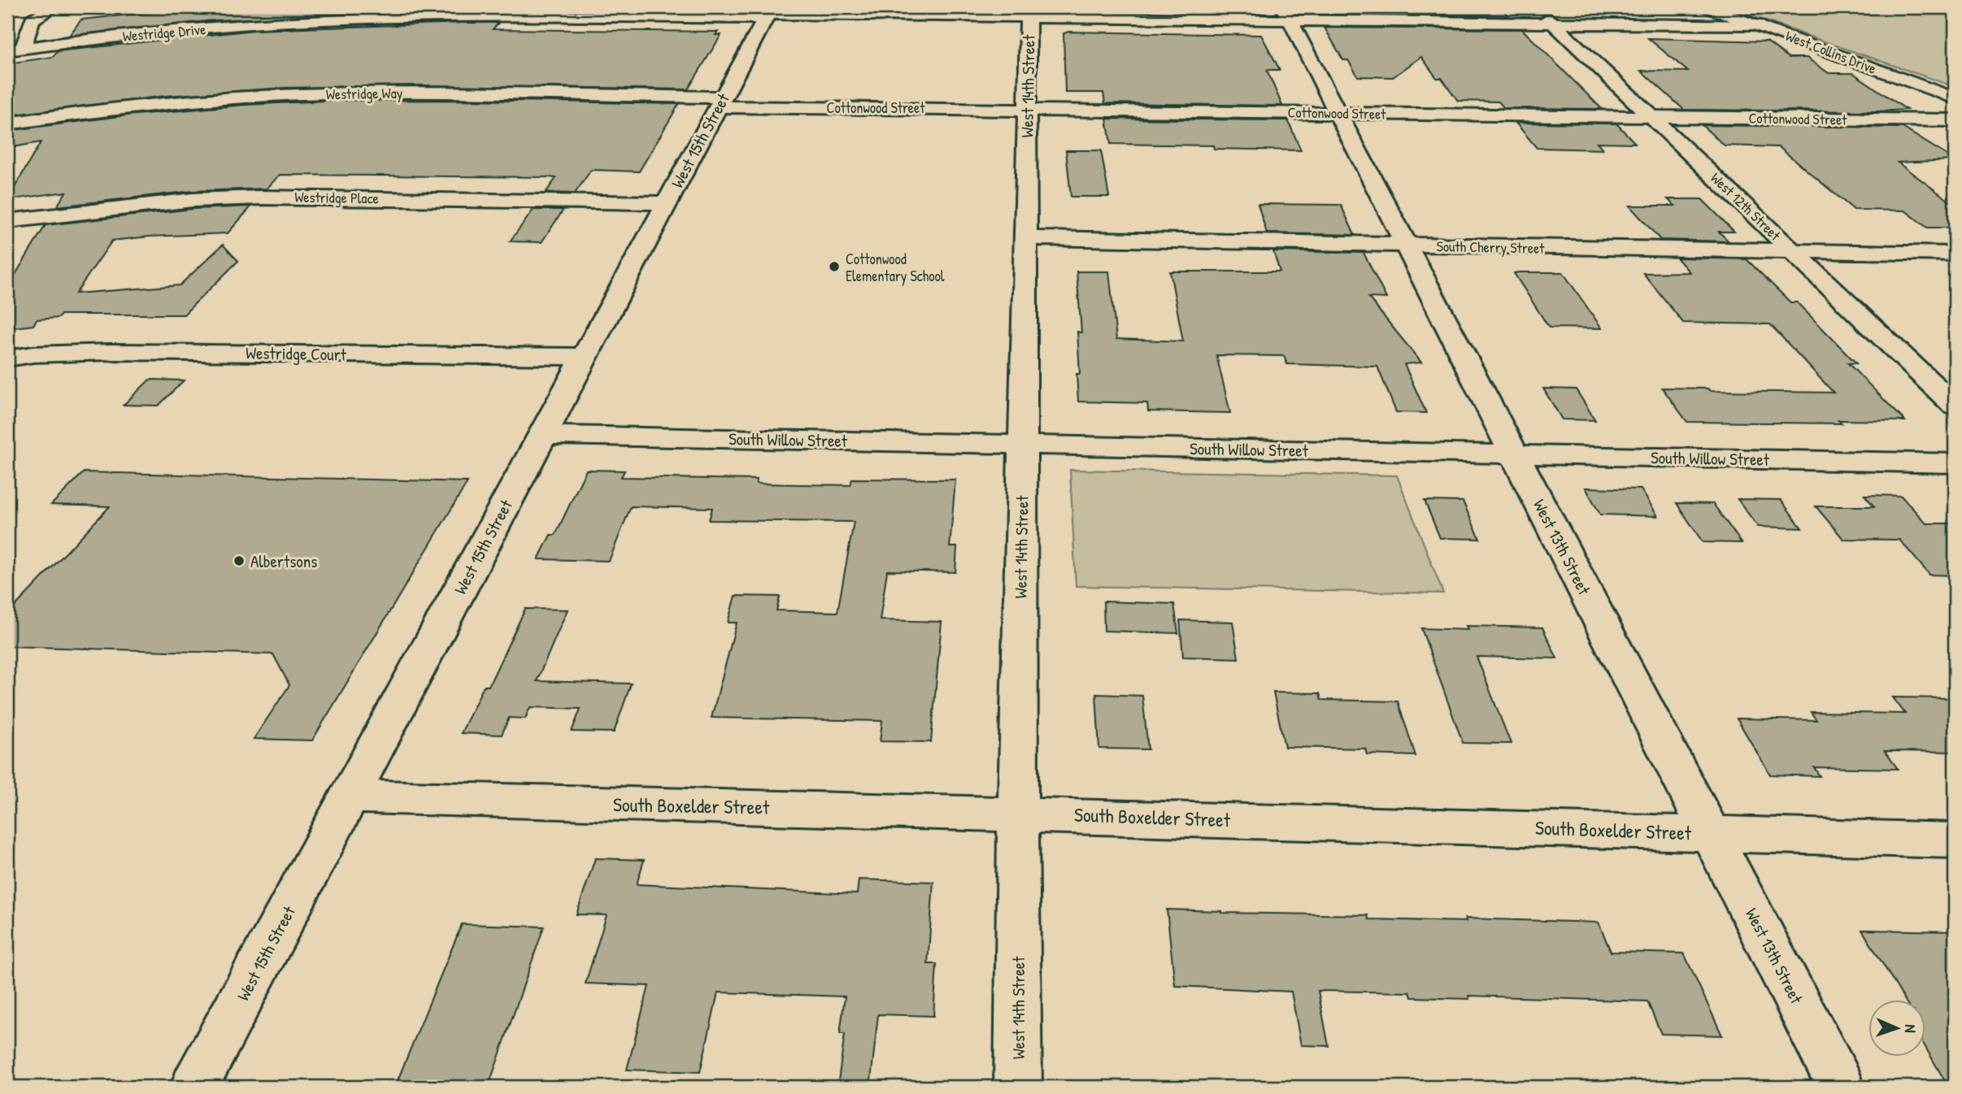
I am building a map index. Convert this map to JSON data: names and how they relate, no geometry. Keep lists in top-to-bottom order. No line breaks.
{"streets":{"street":["Westridge Drive","West Collins Drive","West 14th Street","Westridge Way","Cottonwood Street","West 15th Street","Westridge Place","West 12th Street","South Cherry Street","Westridge Court","South Willow Street","West 13th Street","South Boxelder Street"]},"crossings":[["Westridge Drive","West Collins Drive"],["Westridge Drive","West 14th Street"],["Westridge Drive","West 15th Street"],["Westridge Drive","West 12th Street"],["Westridge Drive","West 13th Street"],["West 14th Street","Cottonwood Street"],["West 14th Street","South Cherry Street"],["West 14th Street","South Willow Street"],["West 14th Street","South Boxelder Street"],["Westridge Way","Cottonwood Street"],["Westridge Way","West 15th Street"],["Cottonwood Street","West 15th Street"],["Cottonwood Street","West 12th Street"],["Cottonwood Street","West 13th Street"],["West 15th Street","Westridge Place"],["West 15th Street","Westridge Court"],["West 15th Street","South Willow Street"],["West 15th Street","South Boxelder Street"],["West 12th Street","South Cherry Street"],["South Cherry Street","West 13th Street"],["South Willow Street","West 13th Street"],["West 13th Street","South Boxelder Street"]],"places":["Cottonwood Elementary School","Albertsons"],"north":"right"}
